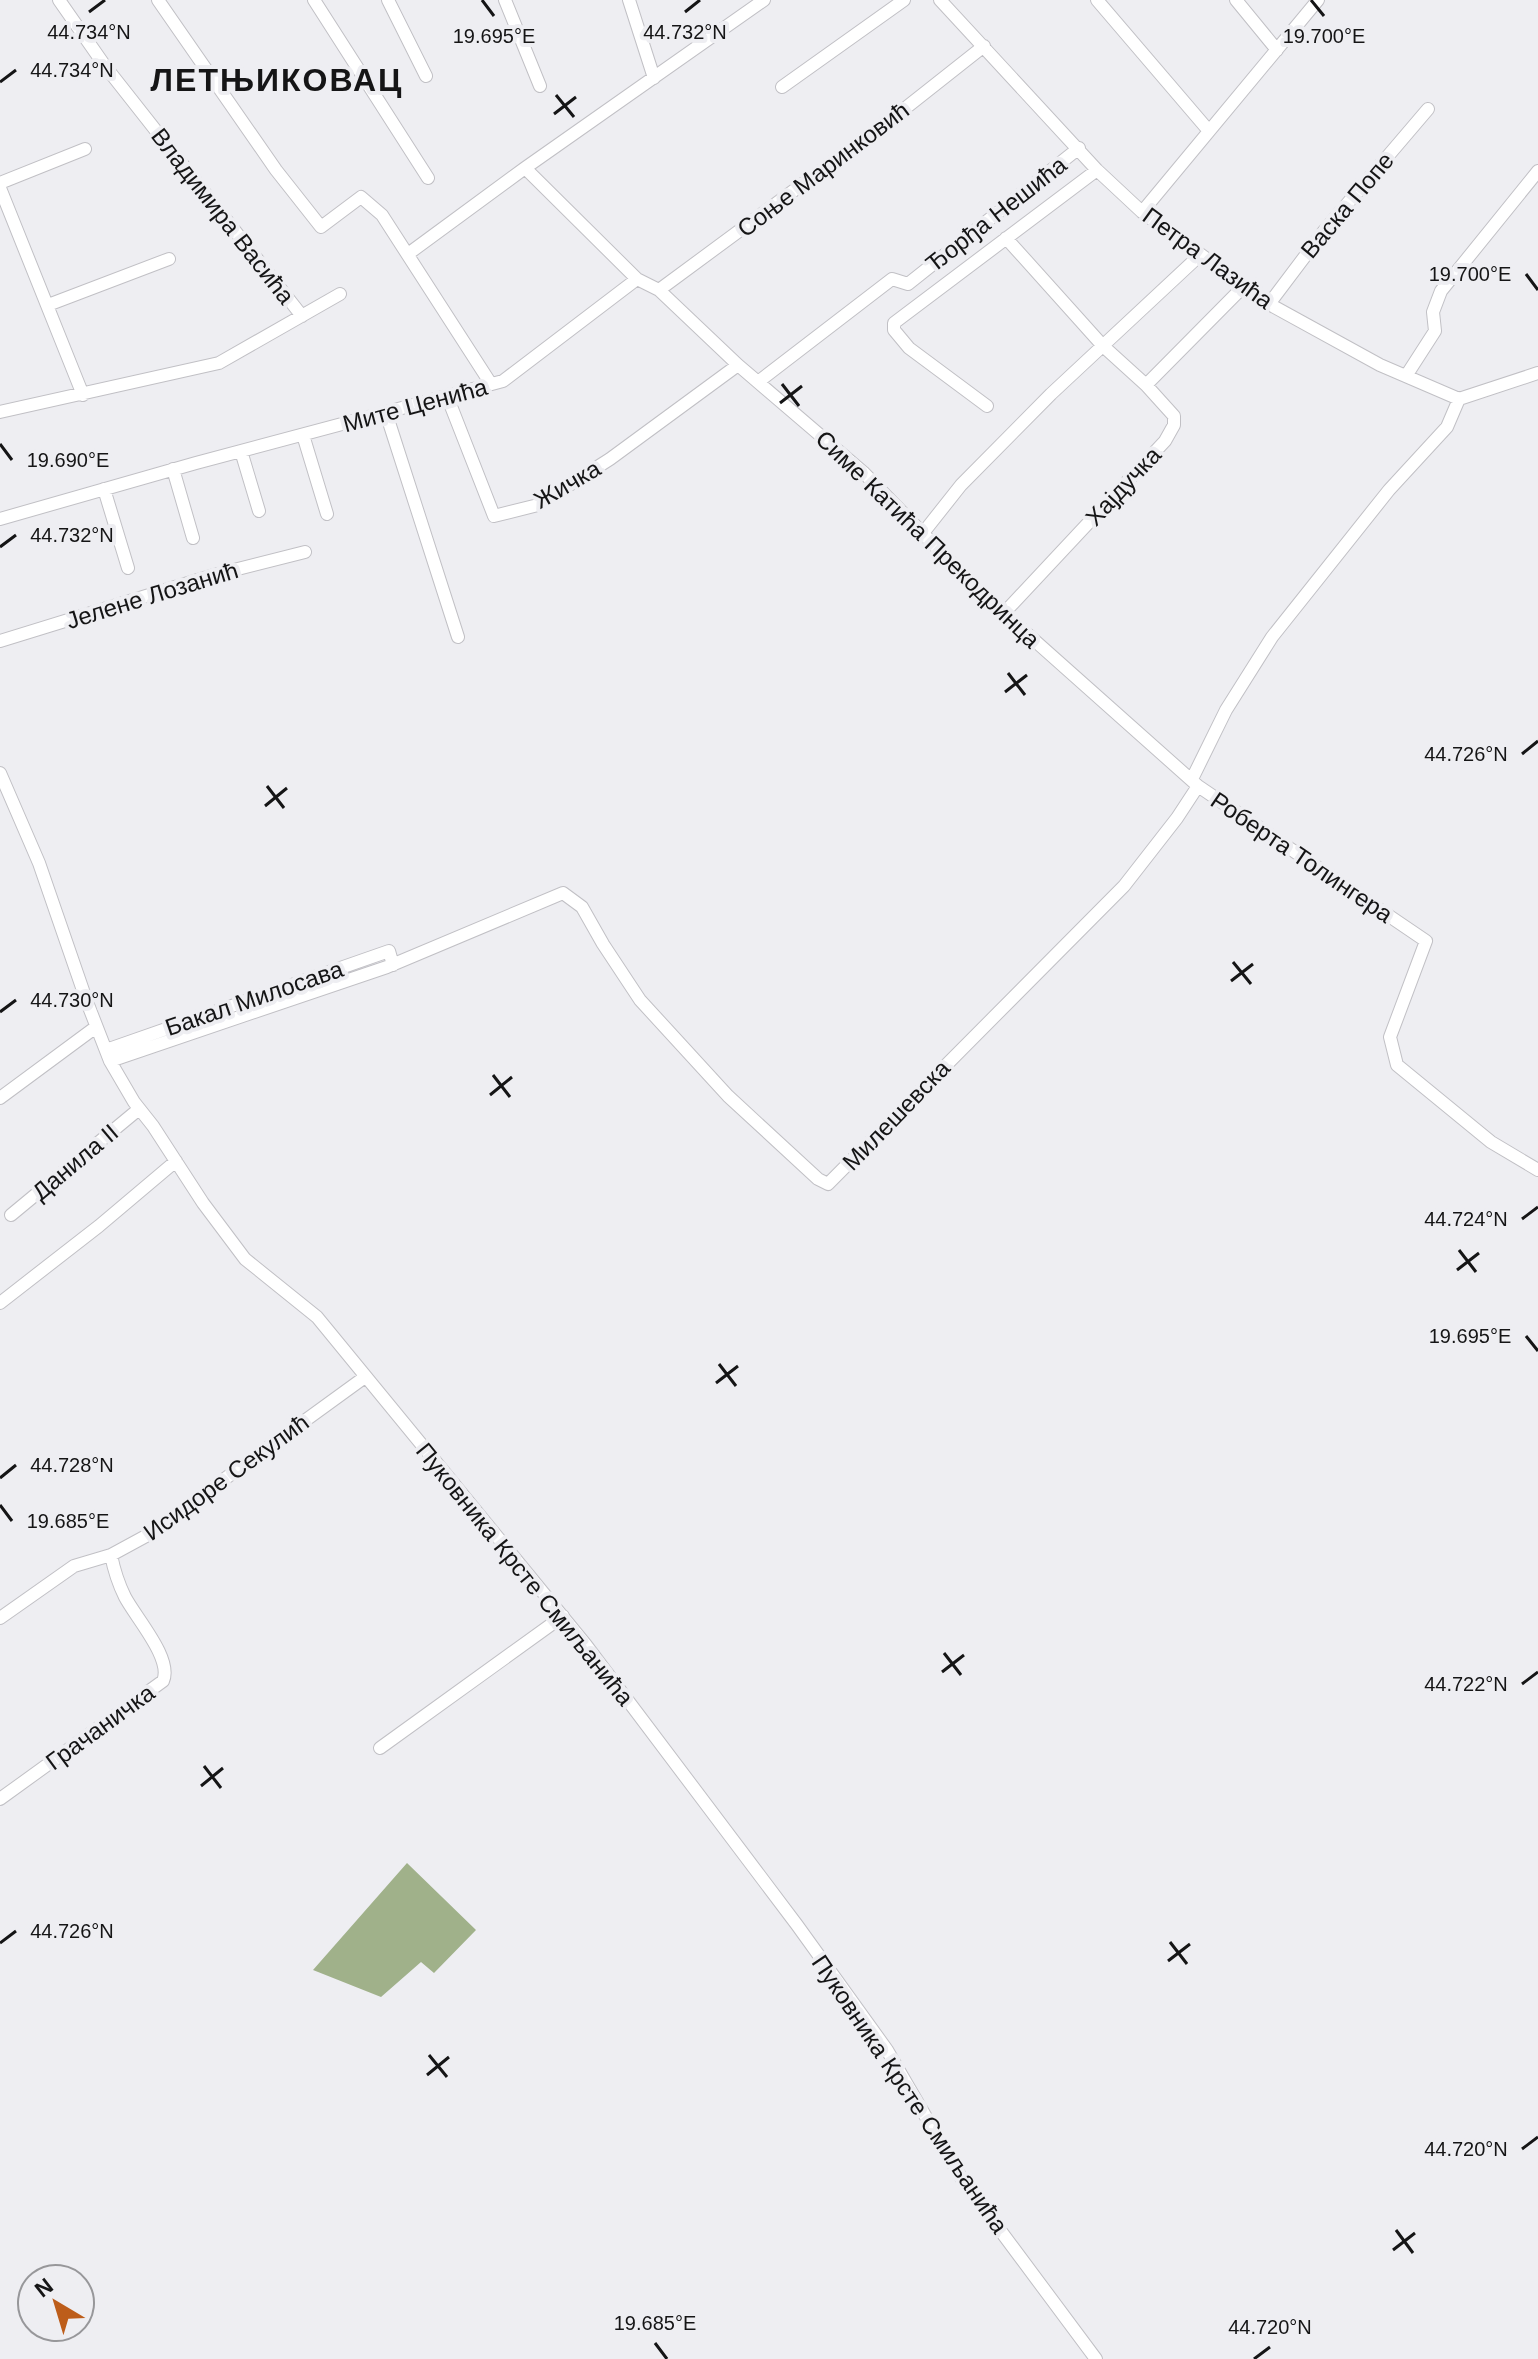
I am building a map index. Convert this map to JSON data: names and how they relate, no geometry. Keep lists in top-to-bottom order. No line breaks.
{"streets":{"street":["Соње Маринковић","Васка Попе","Ђорђа Нешића","Владимира Васића","Петра Лазића","Мите Ценића","Жичка","Хајдучка","Симе Катића Прекодринца","Јелене Лозанић","Роберта Толингера","Бакал Милосава","Милешевска","Данила II","Исидоре Секулић","Пуковника Крсте Смиљанића","Грачаничка"]},"crossings":[["Соње Маринковић","Петра Лазића"],["Соње Маринковић","Симе Катића Прекодринца"],["Васка Попе","Петра Лазића"],["Ђорђа Нешића","Петра Лазића"],["Ђорђа Нешића","Симе Катића Прекодринца"],["Петра Лазића","Роберта Толингера"],["Мите Ценића","Жичка"],["Мите Ценића","Симе Катића Прекодринца"],["Жичка","Симе Катића Прекодринца"],["Хајдучка","Симе Катића Прекодринца"],["Симе Катића Прекодринца","Роберта Толингера"],["Симе Катића Прекодринца","Милешевска"],["Роберта Толингера","Милешевска"],["Бакал Милосава","Милешевска"],["Бакал Милосава","Пуковника Крсте Смиљанића"],["Данила II","Пуковника Крсте Смиљанића"],["Исидоре Секулић","Пуковника Крсте Смиљанића"],["Исидоре Секулић","Грачаничка"]],"districts":["ЛЕТЊИКОВАЦ"],"north":"top left","coordinates":["44.734°N","44.732°N","19.695°E","19.700°E","19.690°E","44.726°N","44.730°N","44.724°N","44.728°N","19.685°E","44.722°N","44.720°N"]}
